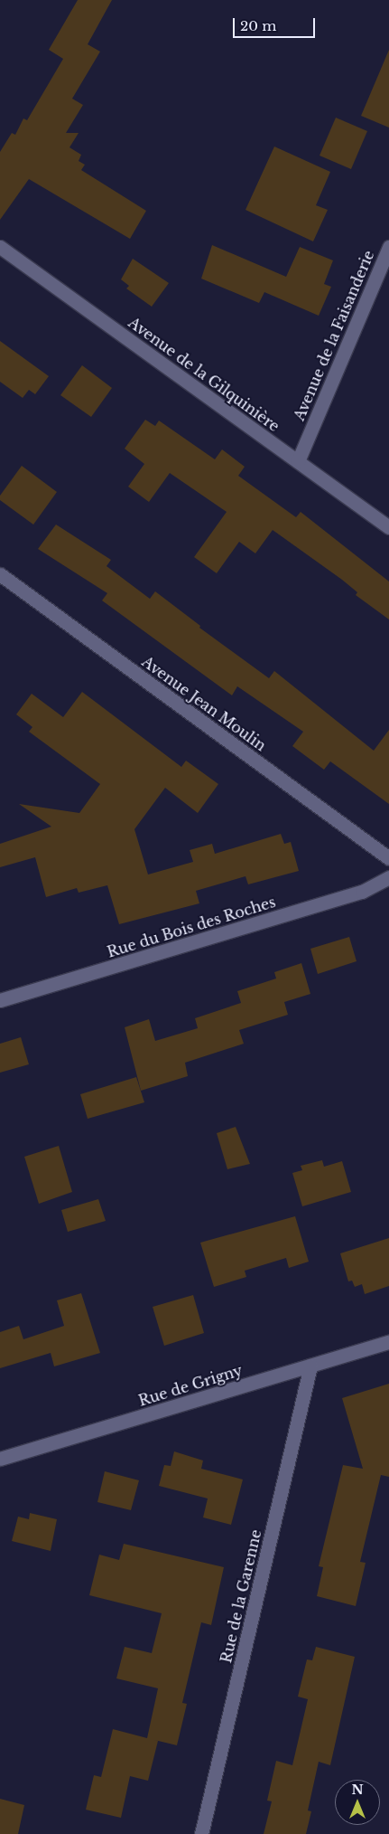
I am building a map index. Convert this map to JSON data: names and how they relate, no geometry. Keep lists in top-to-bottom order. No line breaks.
{"streets":{"street":["Avenue de la Faisanderie","Avenue de la Gilquinière","Avenue Jean Moulin","Rue du Bois des Roches","Rue de Grigny","Rue de la Garenne"]},"crossings":[["Avenue de la Faisanderie","Avenue de la Gilquinière"],["Rue de Grigny","Rue de la Garenne"]],"scale_bar":"20 m","north":"top"}
